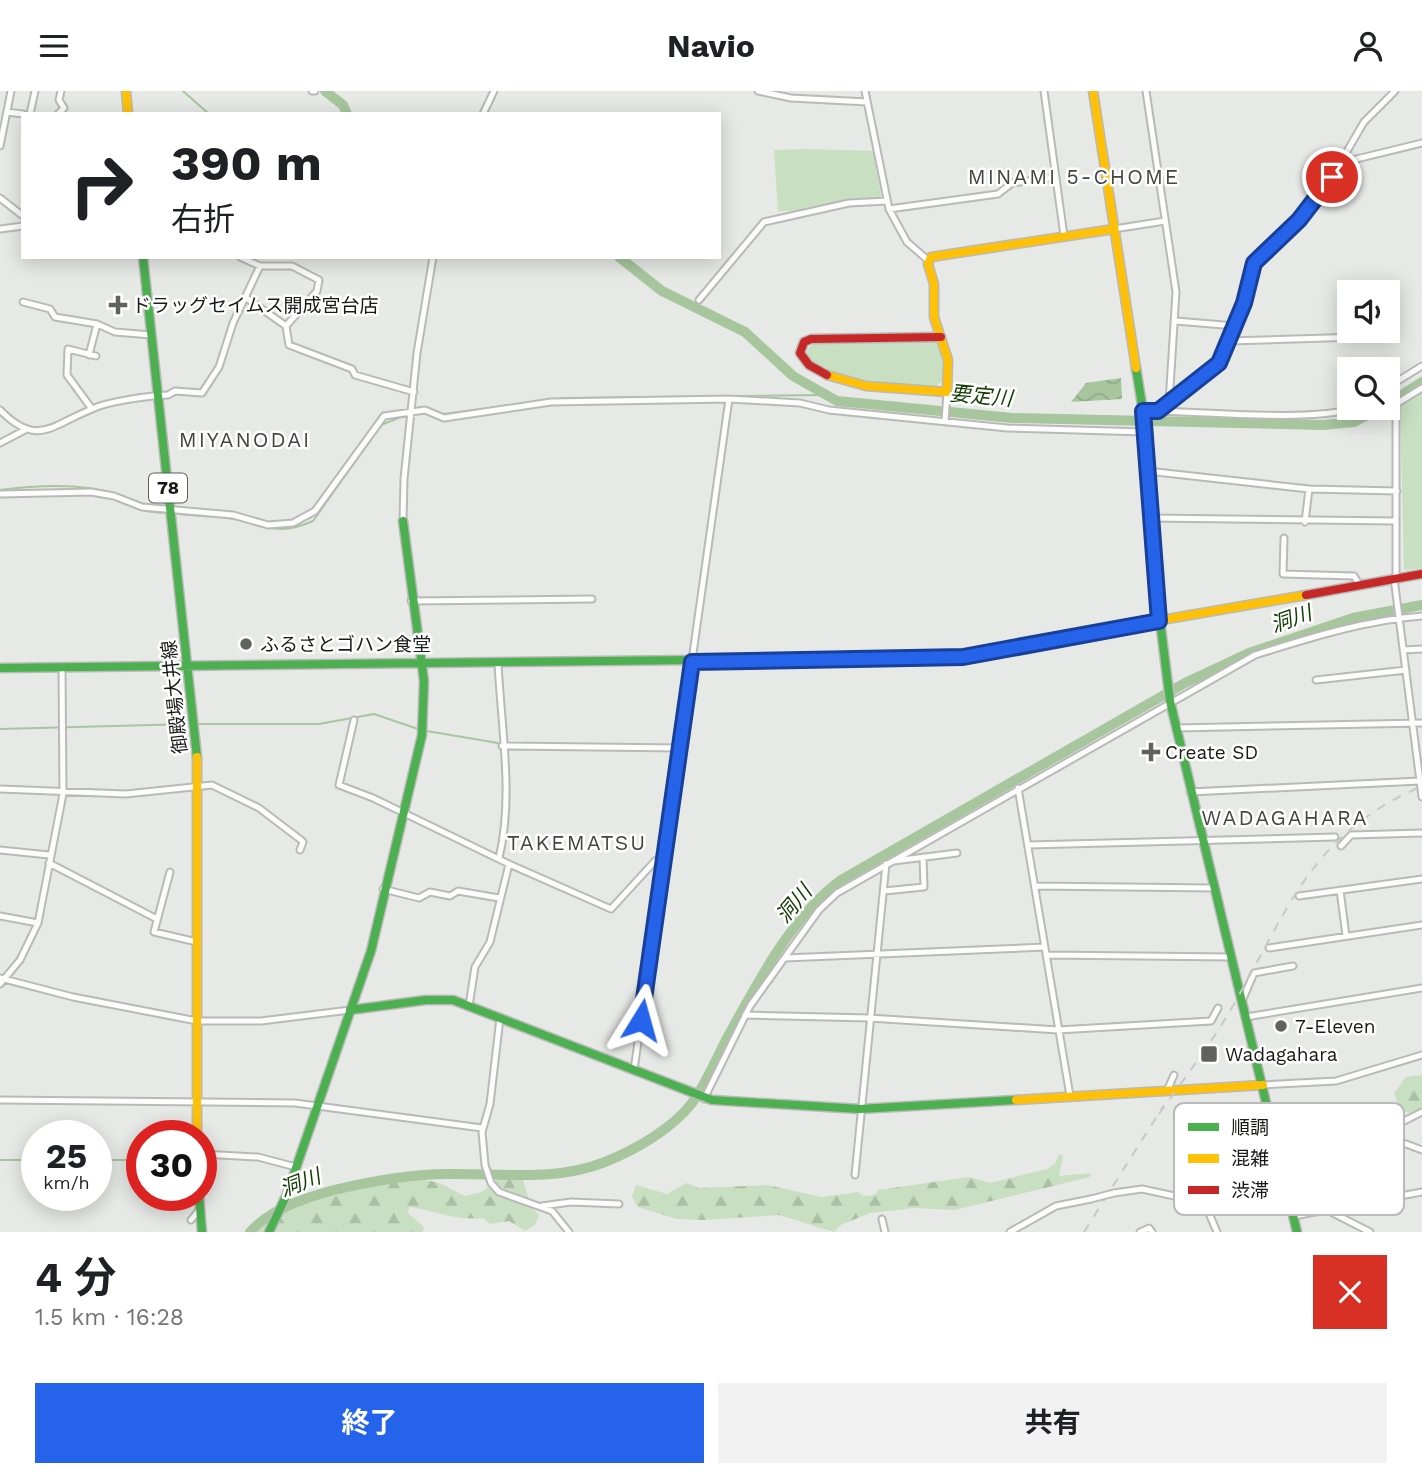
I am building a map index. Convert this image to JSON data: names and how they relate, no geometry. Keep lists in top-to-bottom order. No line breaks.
{"streets":{"street":["78","御殿場大井線"]},"districts":["MINAMI 5-CHOME","MIYANODAI","WADAGAHARA","TAKEMATSU"],"water":["要定川","洞川"],"places":{"health":["ドラッグセイムス開成宮台店","Create SD"],"other":["ふるさとゴハン食堂","7-Eleven"],"transit":["Wadagahara"]},"legend":["順調","混雑","渋滞"],"page":{"header":"Navio","turn":["390 m","右折"],"speed":"25 km/h","limit":"30","heading":["4 分","1.5 km · 16:28"],"buttons":["終了","共有"]}}
